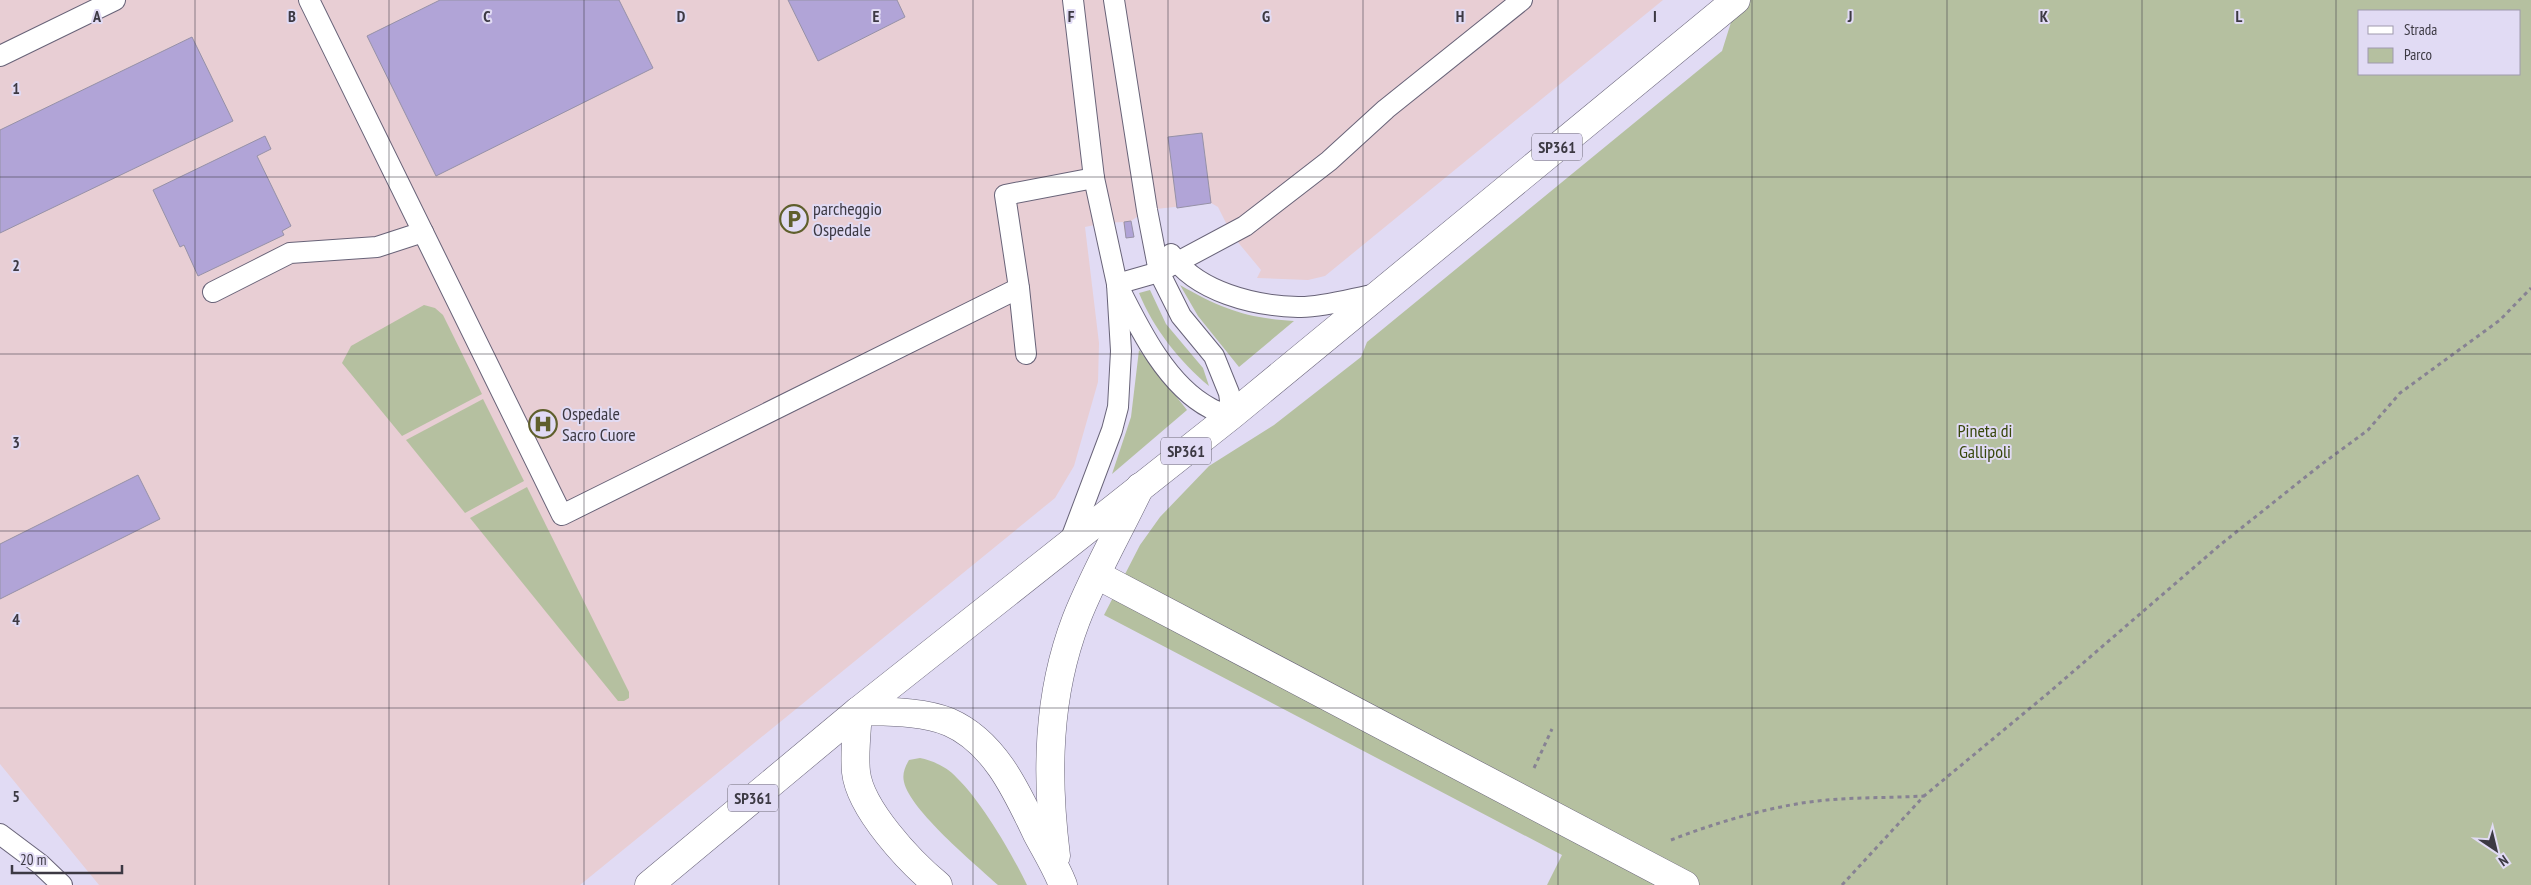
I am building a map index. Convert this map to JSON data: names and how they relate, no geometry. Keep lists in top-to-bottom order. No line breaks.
{"streets":{"main road":["SP361"]},"parks":["Pineta di Gallipoli"],"places":{"parking":["parcheggio Ospedale"],"hospital":["Ospedale Sacro Cuore"]},"legend":["Strada","Parco"],"scale_bar":"20 m","north":"bottom right","grid":{"columns":["A","B","C","D","E","F","G","H","I","J","K","L"],"rows":["1","2","3","4","5"]}}
